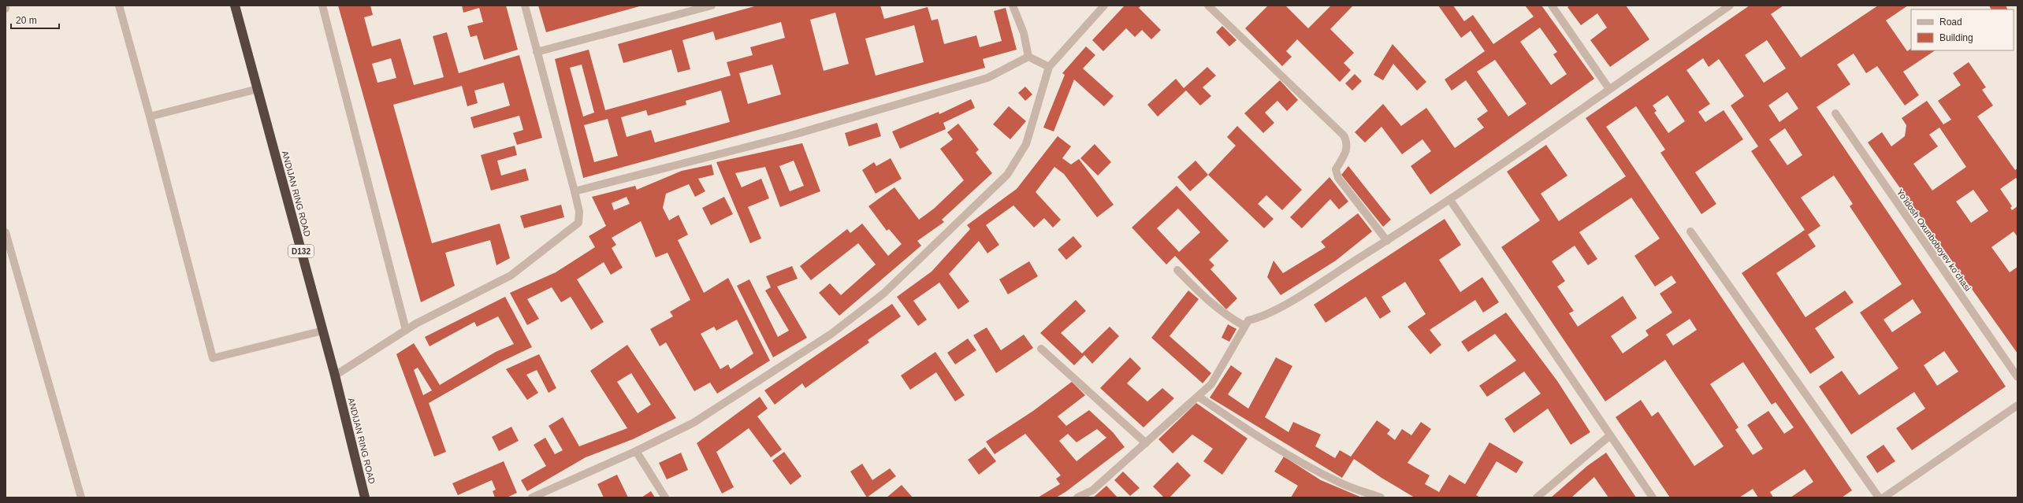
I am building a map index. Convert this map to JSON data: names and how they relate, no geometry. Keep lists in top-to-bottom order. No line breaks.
{"streets":{"highway":["ANDIJAN RING ROAD","D132"],"street":["Yoʻldosh Oxunboboyev koʻchasi"]},"legend":["Road","Building"],"scale_bar":"20 m"}
